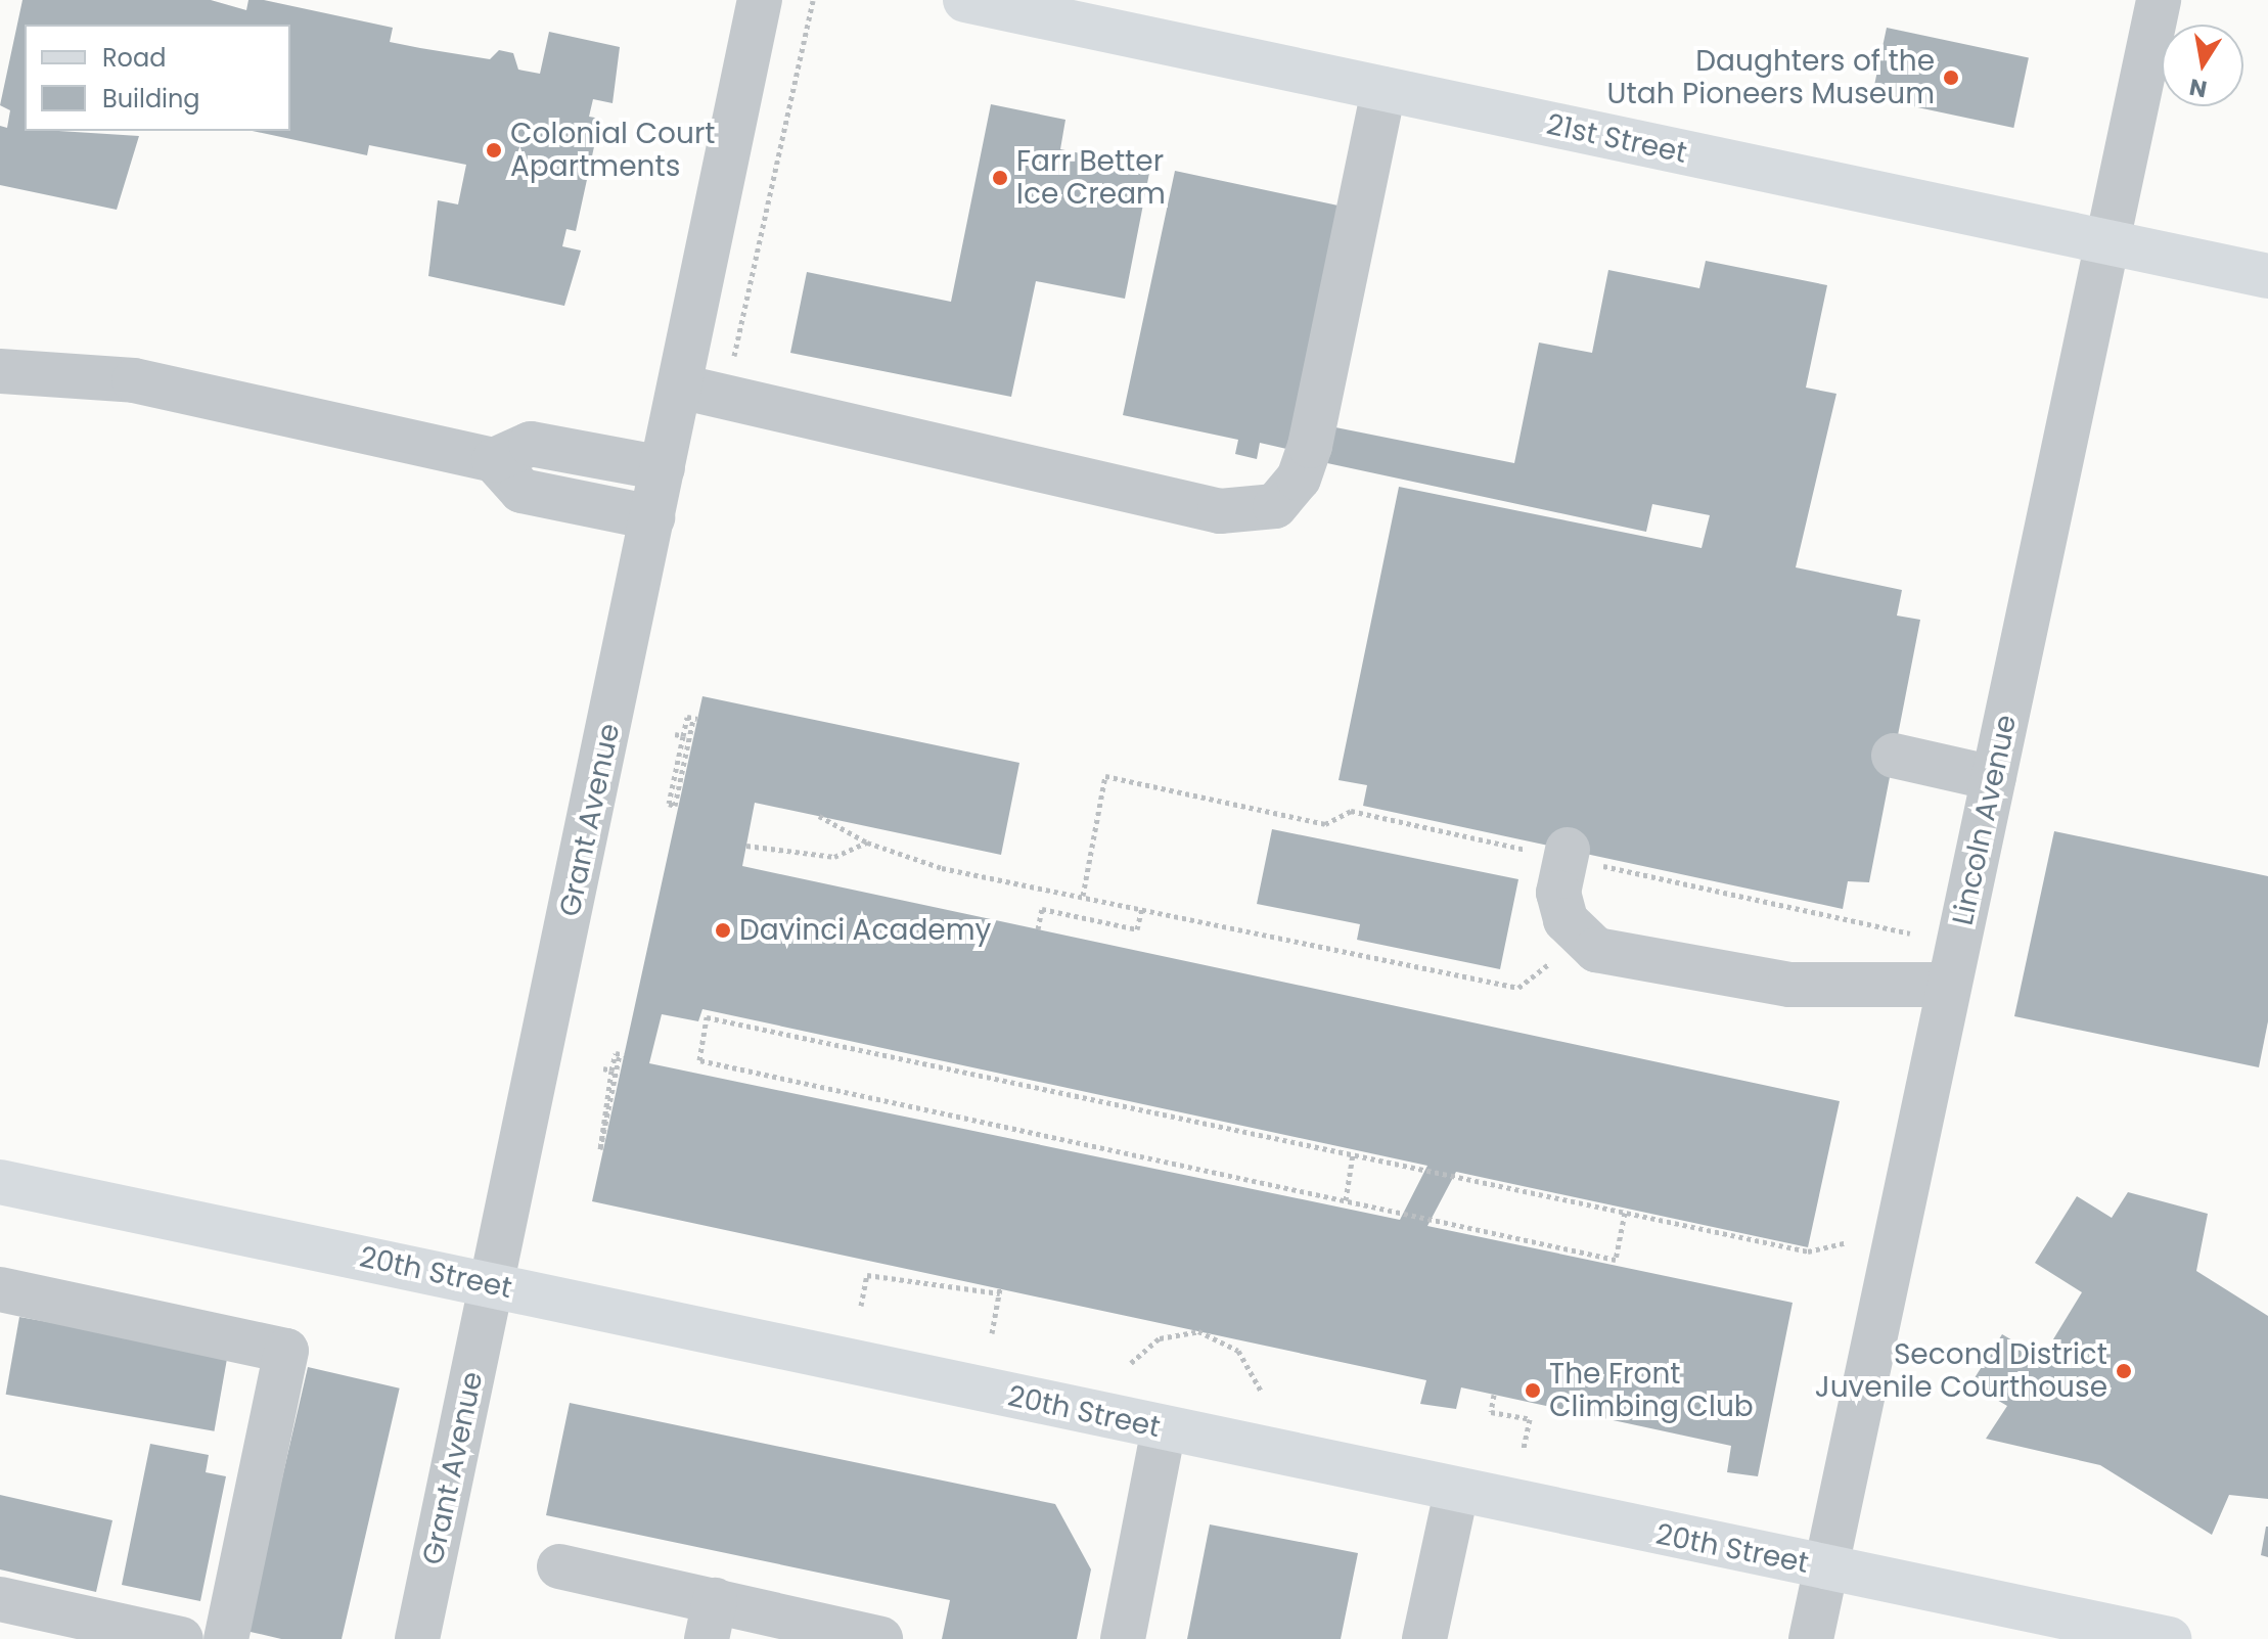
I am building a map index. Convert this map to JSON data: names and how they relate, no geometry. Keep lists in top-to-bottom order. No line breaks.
{"streets":{"main road":["21st Street","20th Street"],"street":["Grant Avenue","Lincoln Avenue"]},"crossings":[["21st Street","Lincoln Avenue"],["Grant Avenue","20th Street"],["Lincoln Avenue","20th Street"]],"places":["Daughters of the Utah Pioneers Museum","Colonial Court Apartments","Farr Better Ice Cream","Davinci Academy","Second District Juvenile Courthouse","The Front Climbing Club"],"legend":["Road","Building"],"north":"bottom"}
